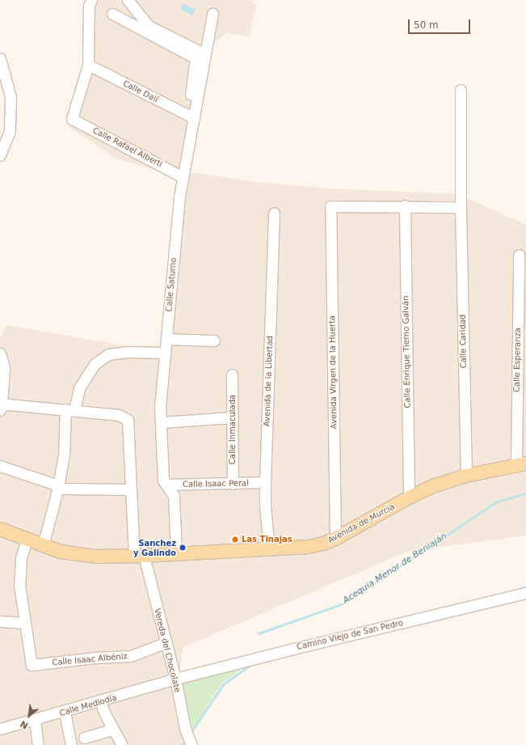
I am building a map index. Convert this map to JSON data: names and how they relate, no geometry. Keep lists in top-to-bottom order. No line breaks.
{"streets":{"main road":["Avenida de Murcia"],"street":["Calle Dalí","Calle Rafael Alberti","Calle Saturno","Calle Caridad","Calle Enrique Tierno Galván","Calle Esperanza","Avenida Virgen de la Huerta","Avenida de la Libertad","Calle Inmaculada","Calle Isaac Peral","Camino Viejo de San Pedro","Vereda del Chocolate","Calle Isaac Albéniz","Calle Mediodía"]},"crossings":[["Calle Dalí","Calle Rafael Alberti"],["Calle Dalí","Calle Saturno"],["Calle Rafael Alberti","Calle Saturno"],["Calle Saturno","Calle Isaac Peral"],["Calle Saturno","Avenida de Murcia"],["Calle Caridad","Avenida de Murcia"],["Calle Enrique Tierno Galván","Avenida Virgen de la Huerta"],["Calle Enrique Tierno Galván","Avenida de Murcia"],["Calle Esperanza","Avenida de Murcia"],["Avenida Virgen de la Huerta","Avenida de Murcia"],["Avenida de la Libertad","Calle Isaac Peral"],["Avenida de la Libertad","Avenida de Murcia"],["Calle Inmaculada","Calle Isaac Peral"],["Avenida de Murcia","Vereda del Chocolate"],["Camino Viejo de San Pedro","Vereda del Chocolate"],["Camino Viejo de San Pedro","Calle Mediodía"],["Vereda del Chocolate","Calle Isaac Albéniz"],["Vereda del Chocolate","Calle Mediodía"]],"water":["Acequia Menor de Beniaján"],"places":["Las Tinajas","Sanchez y Galindo"],"scale_bar":"50 m","north":"bottom left"}
